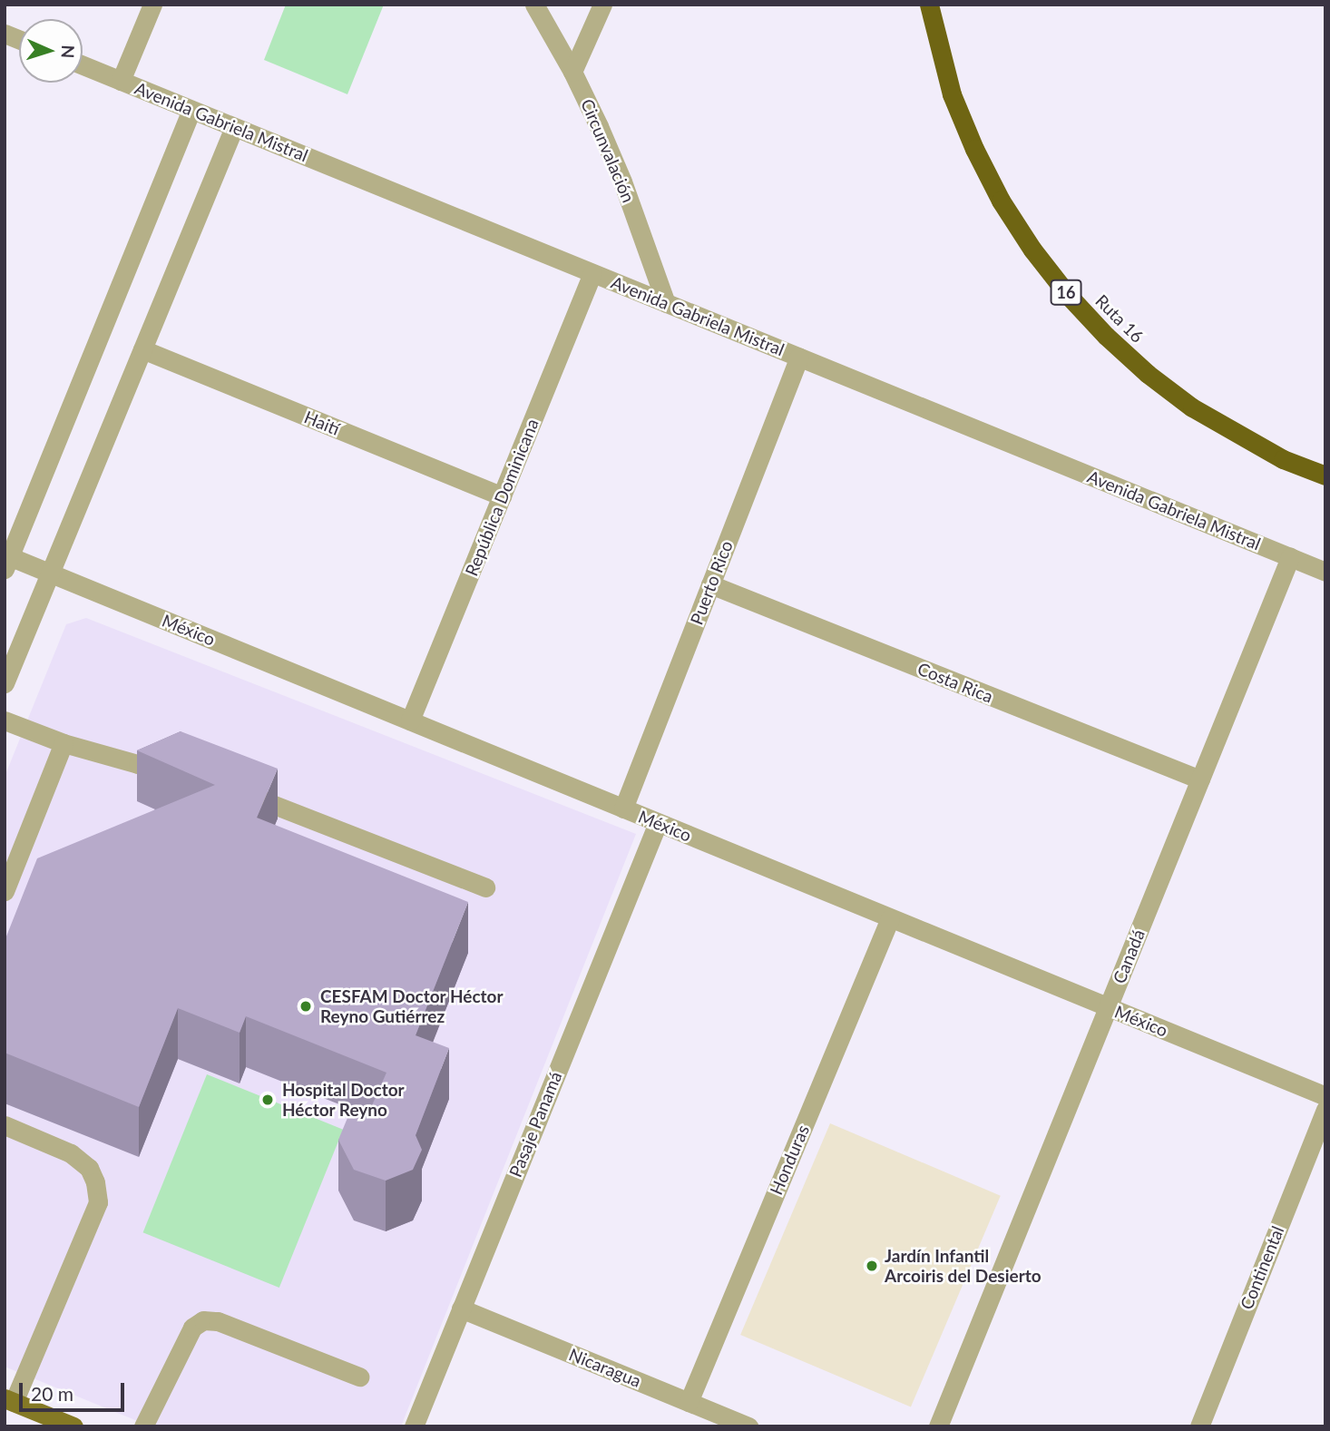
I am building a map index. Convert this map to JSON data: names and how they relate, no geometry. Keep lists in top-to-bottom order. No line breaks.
{"streets":{"highway":["16","Ruta 16"],"street":["Avenida Gabriela Mistral","Circunvalación","Haití","República Dominicana","Puerto Rico","México","Costa Rica","Canadá","Pasaje Panamá","Honduras","Continental","Nicaragua"]},"crossings":[["Avenida Gabriela Mistral","Circunvalación"],["Avenida Gabriela Mistral","República Dominicana"],["Avenida Gabriela Mistral","Puerto Rico"],["Avenida Gabriela Mistral","Canadá"],["Haití","República Dominicana"],["República Dominicana","México"],["Puerto Rico","México"],["Puerto Rico","Costa Rica"],["México","Canadá"],["México","Pasaje Panamá"],["México","Honduras"],["Costa Rica","Canadá"],["Pasaje Panamá","Nicaragua"],["Honduras","Nicaragua"]],"places":["CESFAM Doctor Héctor Reyno Gutiérrez","Hospital Doctor Héctor Reyno","Jardín Infantil Arcoiris del Desierto"],"scale_bar":"20 m","north":"right"}
